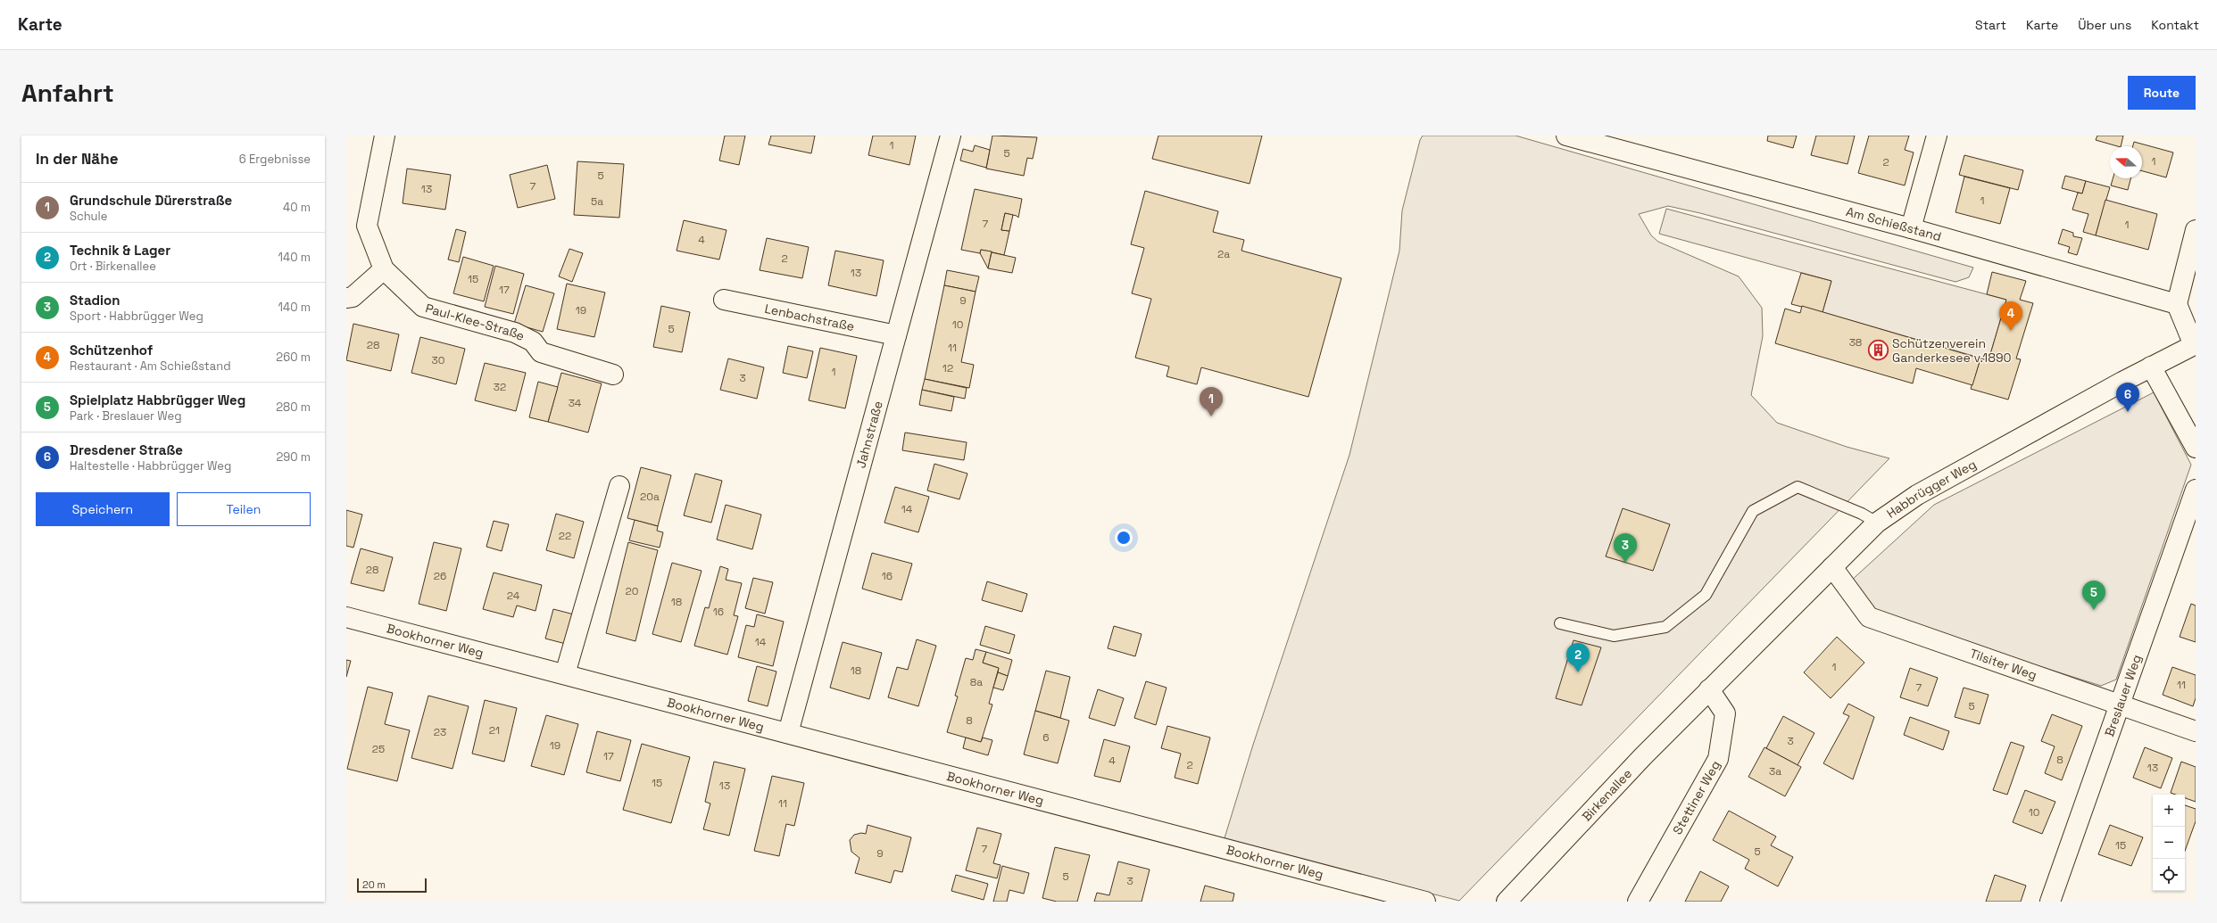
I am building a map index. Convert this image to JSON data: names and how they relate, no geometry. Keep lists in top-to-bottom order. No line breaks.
{"streets":{"street":["Am Schießstand","Lenbachstraße","Paul-Klee-Straße","Jahnstraße","Habbrügger Weg","Bookhorner Weg","Tilsiter Weg","Breslauer Weg","Birkenallee","Stettiner Weg"]},"crossings":[["Lenbachstraße","Jahnstraße"],["Jahnstraße","Bookhorner Weg"],["Habbrügger Weg","Tilsiter Weg"],["Habbrügger Weg","Birkenallee"],["Habbrügger Weg","Stettiner Weg"],["Tilsiter Weg","Breslauer Weg"],["Birkenallee","Stettiner Weg"]],"places":{"building":["Schützenverein Ganderkesee v.1890"]},"house_numbers":["1","5","1","2","5","7","13","1","5a","7","1","4","2a","2","13","15","17","9","19","10","5","38","28","11","30","12","1","3","32","34","20a","14","22","28","26","16","20","24","18","16","14","1","18","8a","11","7","5","8","21","23","6","3","19","25","17","8","4","2","13","3a","15","13","11","10","15","7","5","9","5","3"],"scale_bar":"20 m","north":"left","page":{"header":"Karte","nav":["Start","Karte","Über uns","Kontakt"],"buttons":["Route",["Speichern","Teilen"]],"title":"Anfahrt","heading":["In der Nähe","6 Ergebnisse"],"list":[{"mark":"1","name":"Grundschule Dürerstraße","note":"Schule","value":"40 m"},{"mark":"2","name":"Technik & Lager","note":"Ort · Birkenallee","value":"140 m"},{"mark":"3","name":"Stadion","note":"Sport · Habbrügger Weg","value":"140 m"},{"mark":"4","name":"Schützenhof","note":"Restaurant · Am Schießstand","value":"260 m"},{"mark":"5","name":"Spielplatz Habbrügger Weg","note":"Park · Breslauer Weg","value":"280 m"},{"mark":"6","name":"Dresdener Straße","note":"Haltestelle · Habbrügger Weg","value":"290 m"}],"pins":["4","6","1","3","5","2"],"map_buttons":["+","−"],"scale":"20 m"}}
